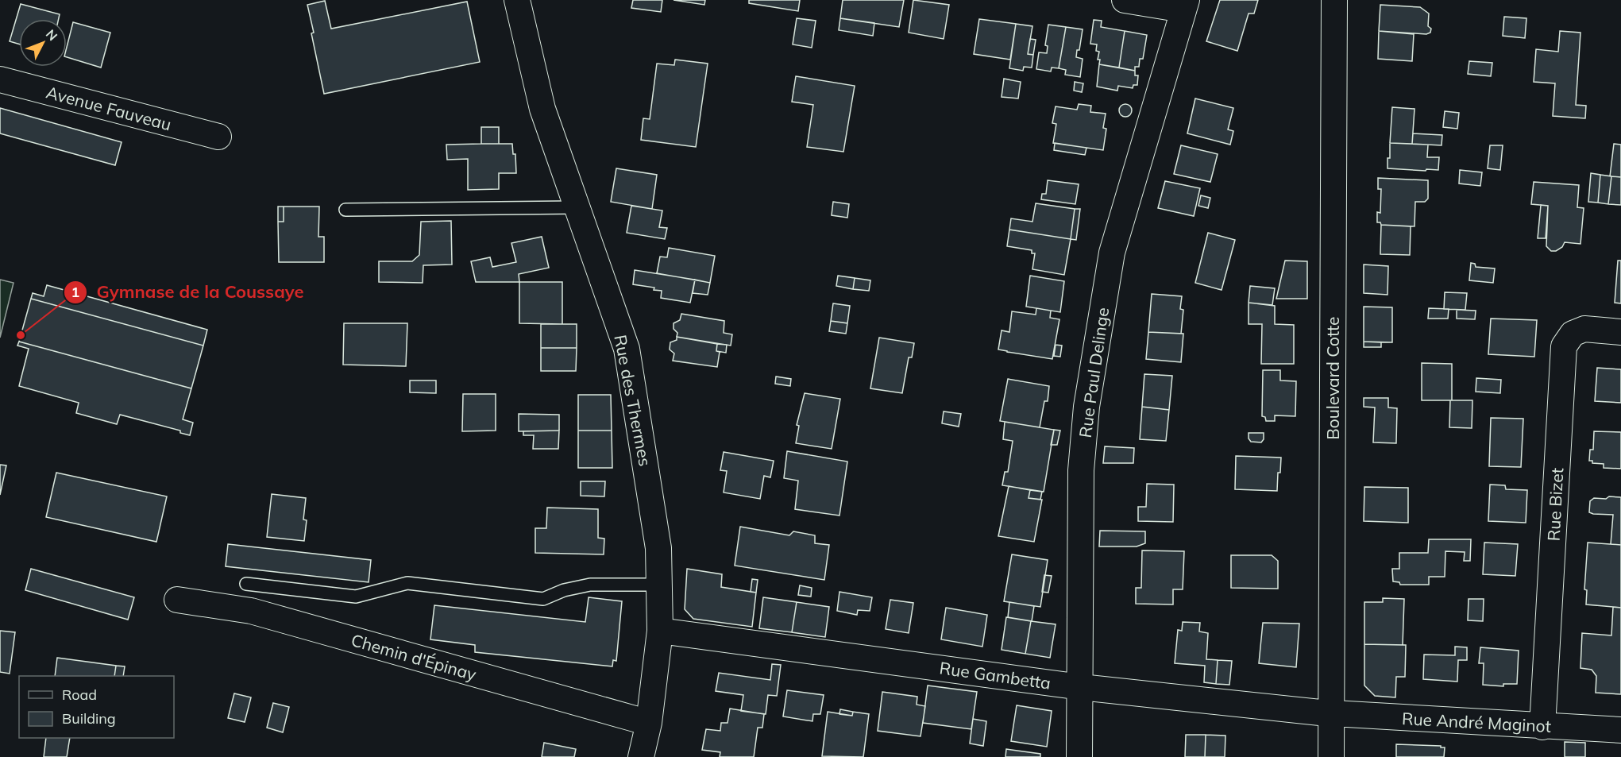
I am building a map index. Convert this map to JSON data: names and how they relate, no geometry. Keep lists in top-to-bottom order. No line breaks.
{"streets":{"street":["Avenue Fauveau","Rue Paul Delinge","Boulevard Cotte","Rue des Thermes","Rue Bizet","Chemin d'Épinay","Rue Gambetta","Rue André Maginot"]},"crossings":[["Rue Paul Delinge","Rue Gambetta"],["Boulevard Cotte","Rue Gambetta"],["Boulevard Cotte","Rue André Maginot"],["Rue des Thermes","Chemin d'Épinay"],["Rue des Thermes","Rue Gambetta"],["Rue Bizet","Rue André Maginot"],["Rue Gambetta","Rue André Maginot"]],"places":["Gymnase de la Coussaye"],"legend":["Road","Building"],"north":"top right"}
